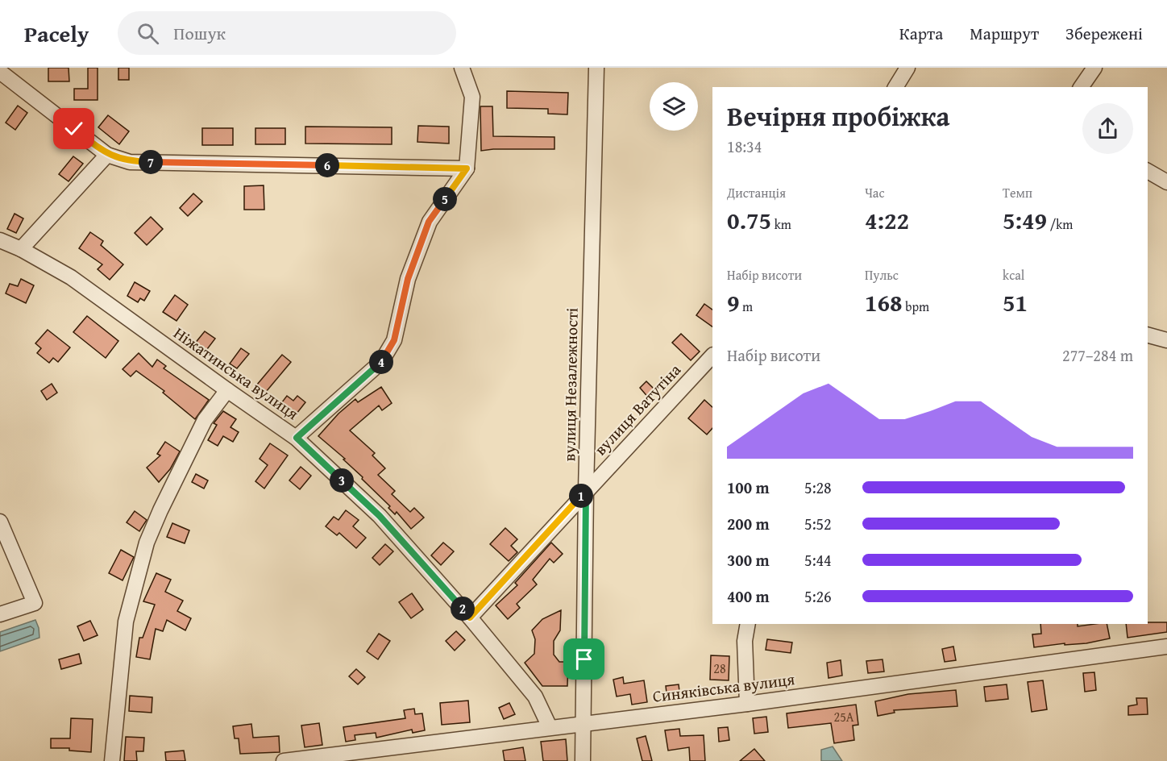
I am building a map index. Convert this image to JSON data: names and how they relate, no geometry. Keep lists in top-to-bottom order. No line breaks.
{"streets":{"street":["Ніжатинська вулиця","вулиця Незалежності","вулиця Ватутіна","Синяківська вулиця"]},"crossings":[["Ніжатинська вулиця","вулиця Ватутіна"],["Ніжатинська вулиця","Синяківська вулиця"],["вулиця Незалежності","вулиця Ватутіна"],["вулиця Незалежності","Синяківська вулиця"]],"house_numbers":["28","25А"],"page":{"header":"Pacely","search":"Пошук","nav":["Карта","Маршрут","Збережені"],"heading":["Вечірня пробіжка","18:34"],"pins":["7","6","5","4","3","1","2"],"stats":[["Дистанція","0.75 km"],["Час","4:22"],["Темп","5:49 /km"],["Набір висоти","9 m"],["Пульс","168 bpm"],["kcal","51"]],"chart":["Набір висоти","277–284 m"],"list":[{"name":"100 m","note":"5:28"},{"name":"200 m","note":"5:52"},{"name":"300 m","note":"5:44"},{"name":"400 m","note":"5:26"}]}}
